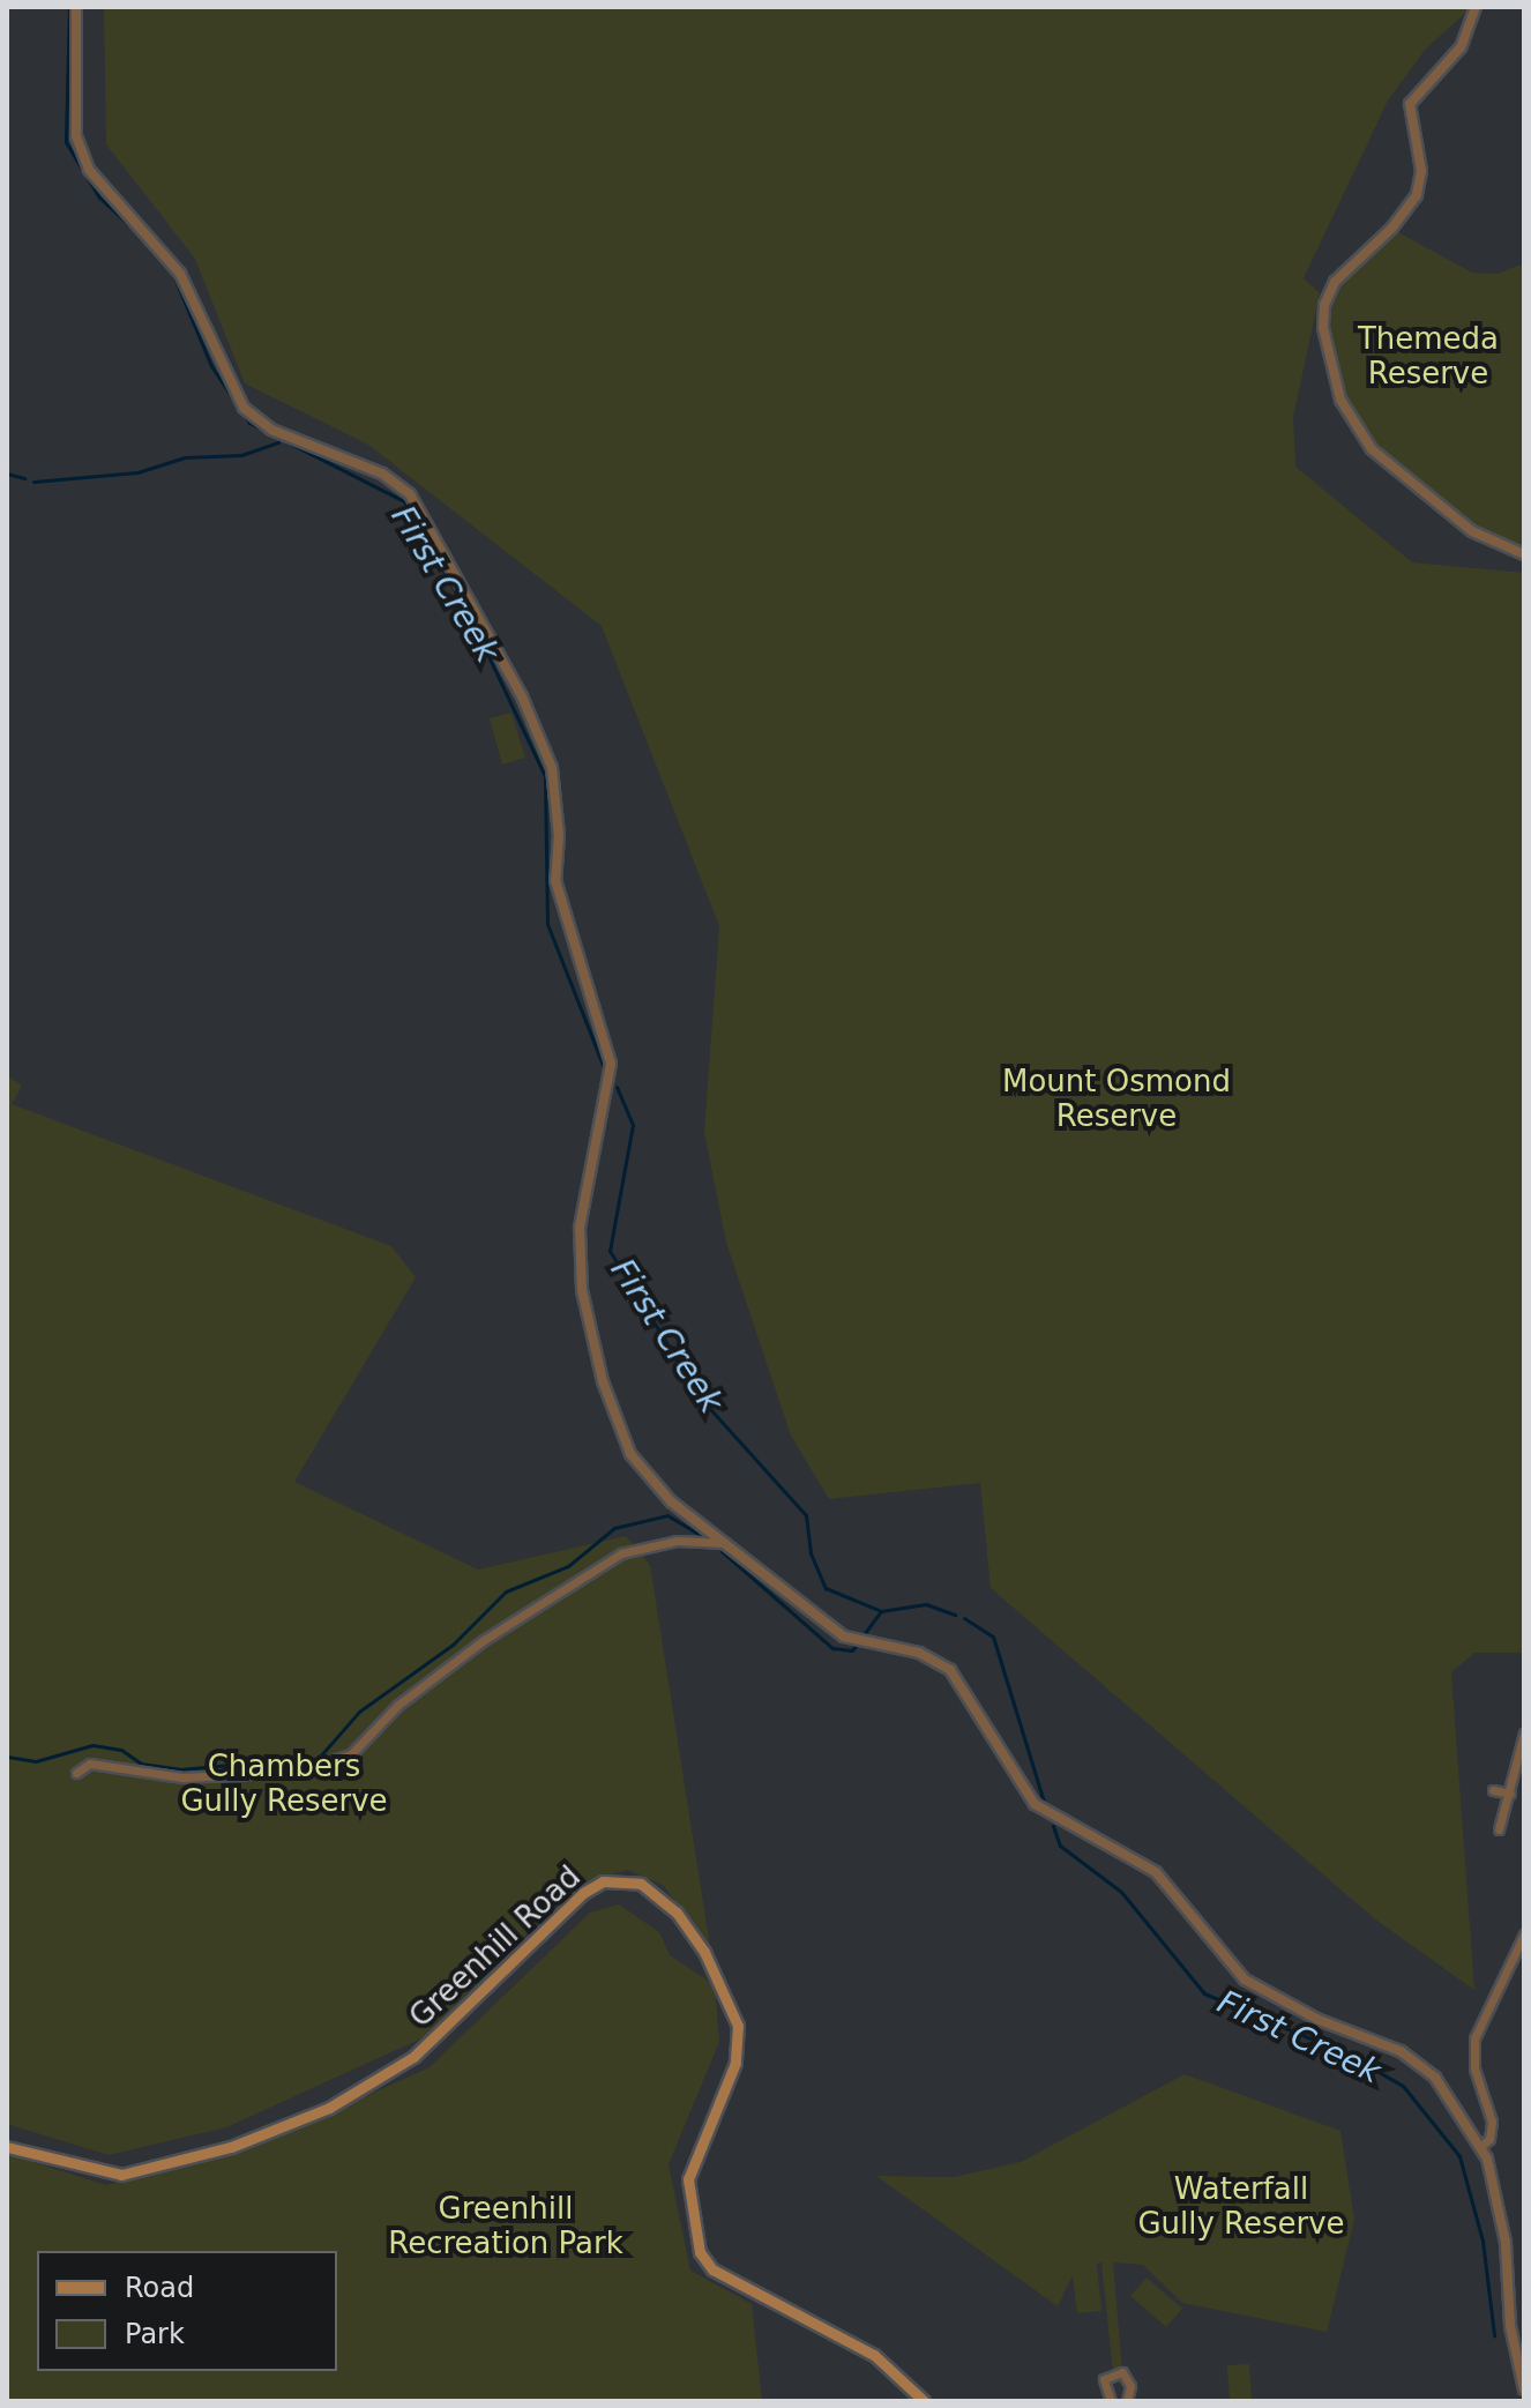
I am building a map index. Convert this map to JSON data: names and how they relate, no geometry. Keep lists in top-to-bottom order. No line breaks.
{"streets":{"main road":["Greenhill Road"]},"water":["First Creek"],"parks":["Themeda Reserve","Mount Osmond Reserve","Chambers Gully Reserve","Waterfall Gully Reserve","Greenhill Recreation Park"],"legend":["Road","Park"]}
